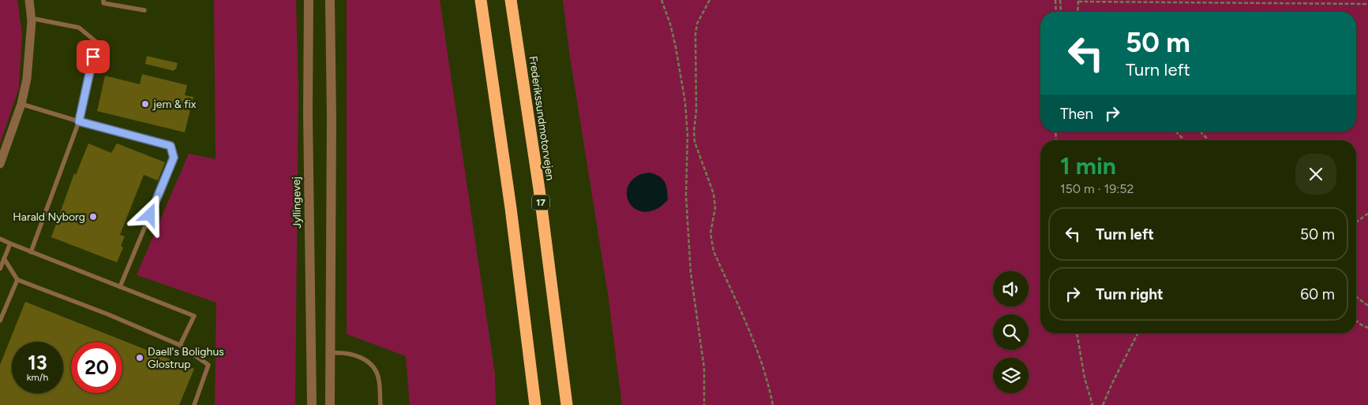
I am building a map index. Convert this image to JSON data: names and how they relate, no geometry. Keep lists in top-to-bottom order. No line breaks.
{"streets":{"highway":["Frederikssundmotorvejen","17"],"street":["Jyllingevej"]},"places":["jem & fix","Harald Nyborg","Daell's Bolighus Glostrup"],"page":{"turn":["50 m","Turn left"],"then":"Then","heading":["1 min","150 m · 19:52"],"list":[{"name":"Turn left","value":"50 m"},{"name":"Turn right","value":"60 m"}],"speed":"13 km/h","limit":"20"}}
